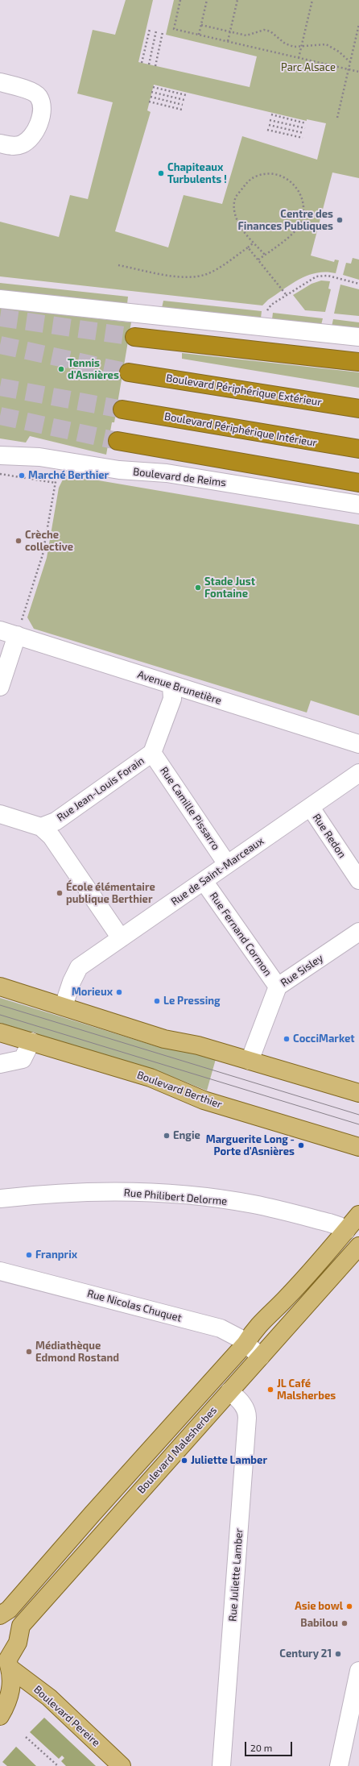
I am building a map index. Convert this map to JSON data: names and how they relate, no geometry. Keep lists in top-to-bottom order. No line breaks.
{"streets":{"highway":["Boulevard Périphérique Extérieur","Boulevard Périphérique Intérieur"],"main road":["Boulevard Berthier","Boulevard Malesherbes","Boulevard Pereire"],"street":["Boulevard de Reims","Avenue Brunetière","Rue Jean-Louis Forain","Rue Camille Pissarro","Rue Redon","Rue de Saint-Marceaux","Rue Fernand Cormon","Rue Sisley","Rue Philibert Delorme","Rue Nicolas Chuquet","Rue Juliette Lamber"]},"crossings":[["Avenue Brunetière","Rue Jean-Louis Forain"],["Rue Jean-Louis Forain","Rue Camille Pissarro"],["Rue Camille Pissarro","Rue de Saint-Marceaux"],["Rue Redon","Rue de Saint-Marceaux"],["Rue de Saint-Marceaux","Rue Fernand Cormon"],["Rue Fernand Cormon","Rue Sisley"],["Rue Philibert Delorme","Boulevard Malesherbes"],["Rue Nicolas Chuquet","Boulevard Malesherbes"],["Boulevard Malesherbes","Rue Juliette Lamber"],["Boulevard Malesherbes","Boulevard Pereire"]],"parks":["Parc Alsace"],"places":["Chapiteaux Turbulents !","Centre des Finances Publiques","Tennis d'Asnières","Marché Berthier","Crèche collective","Stade Just Fontaine","École élémentaire publique Berthier","Morieux","Le Pressing","CocciMarket","Engie","Marguerite Long - Porte d'Asnières","Franprix","Médiathèque Edmond Rostand","JL Café Malsherbes","Juliette Lamber","Asie bowl","Babilou","Century 21"],"scale_bar":"20 m"}
